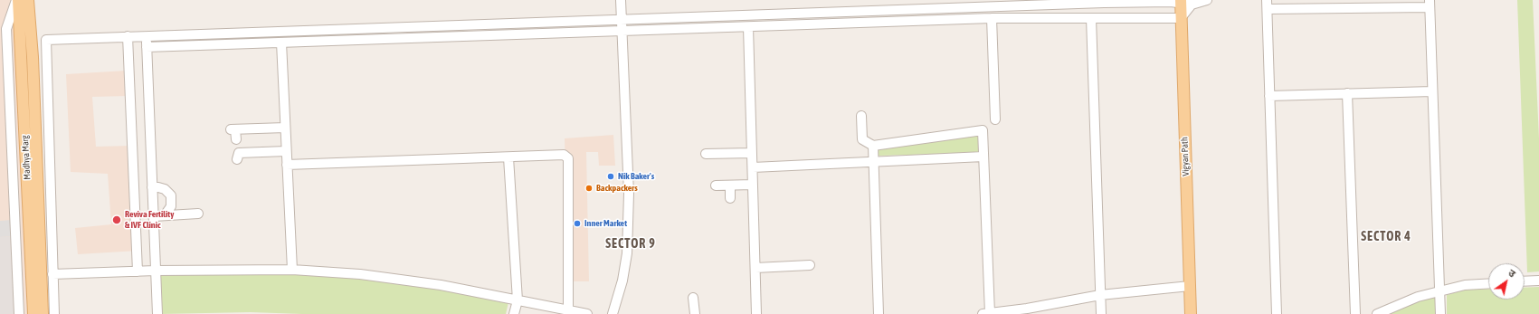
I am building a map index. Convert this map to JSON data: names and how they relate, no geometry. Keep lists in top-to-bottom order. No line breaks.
{"streets":{"main road":["Vigyan Path","Madhya Marg"]},"districts":["SECTOR 4","SECTOR 9"],"places":["Nik Baker's","Backpackers","Reviva Fertility & IVF Clinic","Inner Market"],"north":"top right"}
